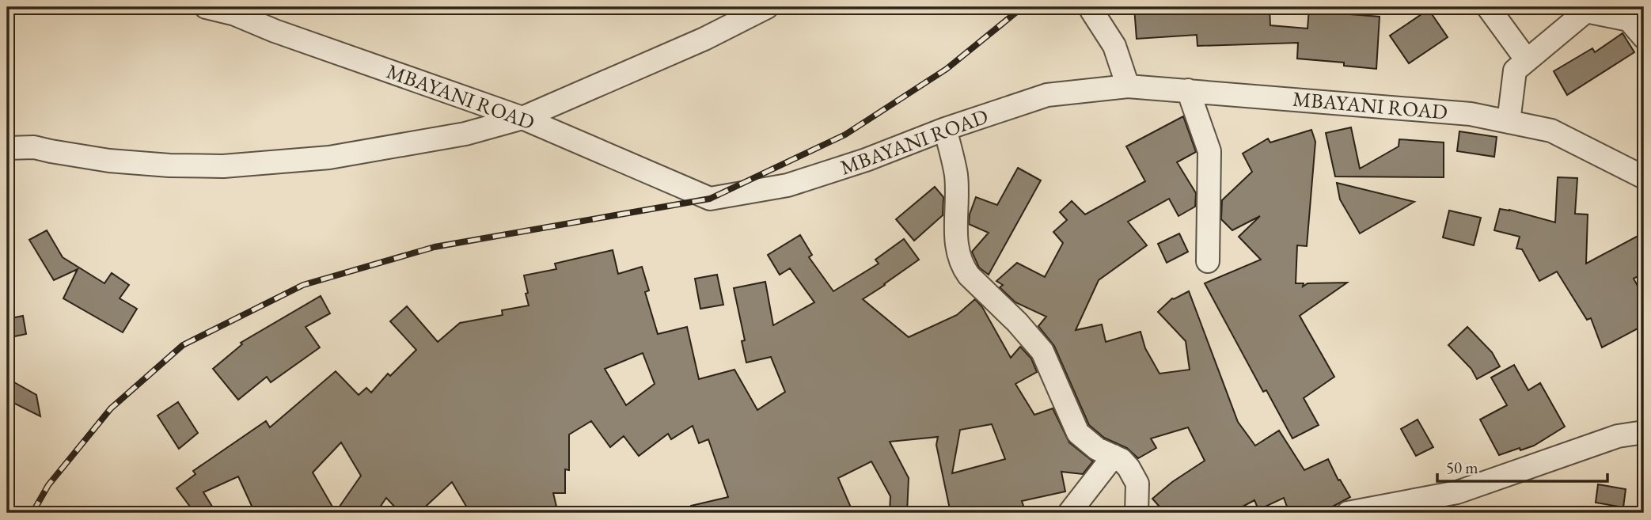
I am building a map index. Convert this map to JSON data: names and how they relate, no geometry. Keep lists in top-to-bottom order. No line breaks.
{"streets":{"street":["MBAYANI ROAD"]},"scale_bar":"50 m"}
